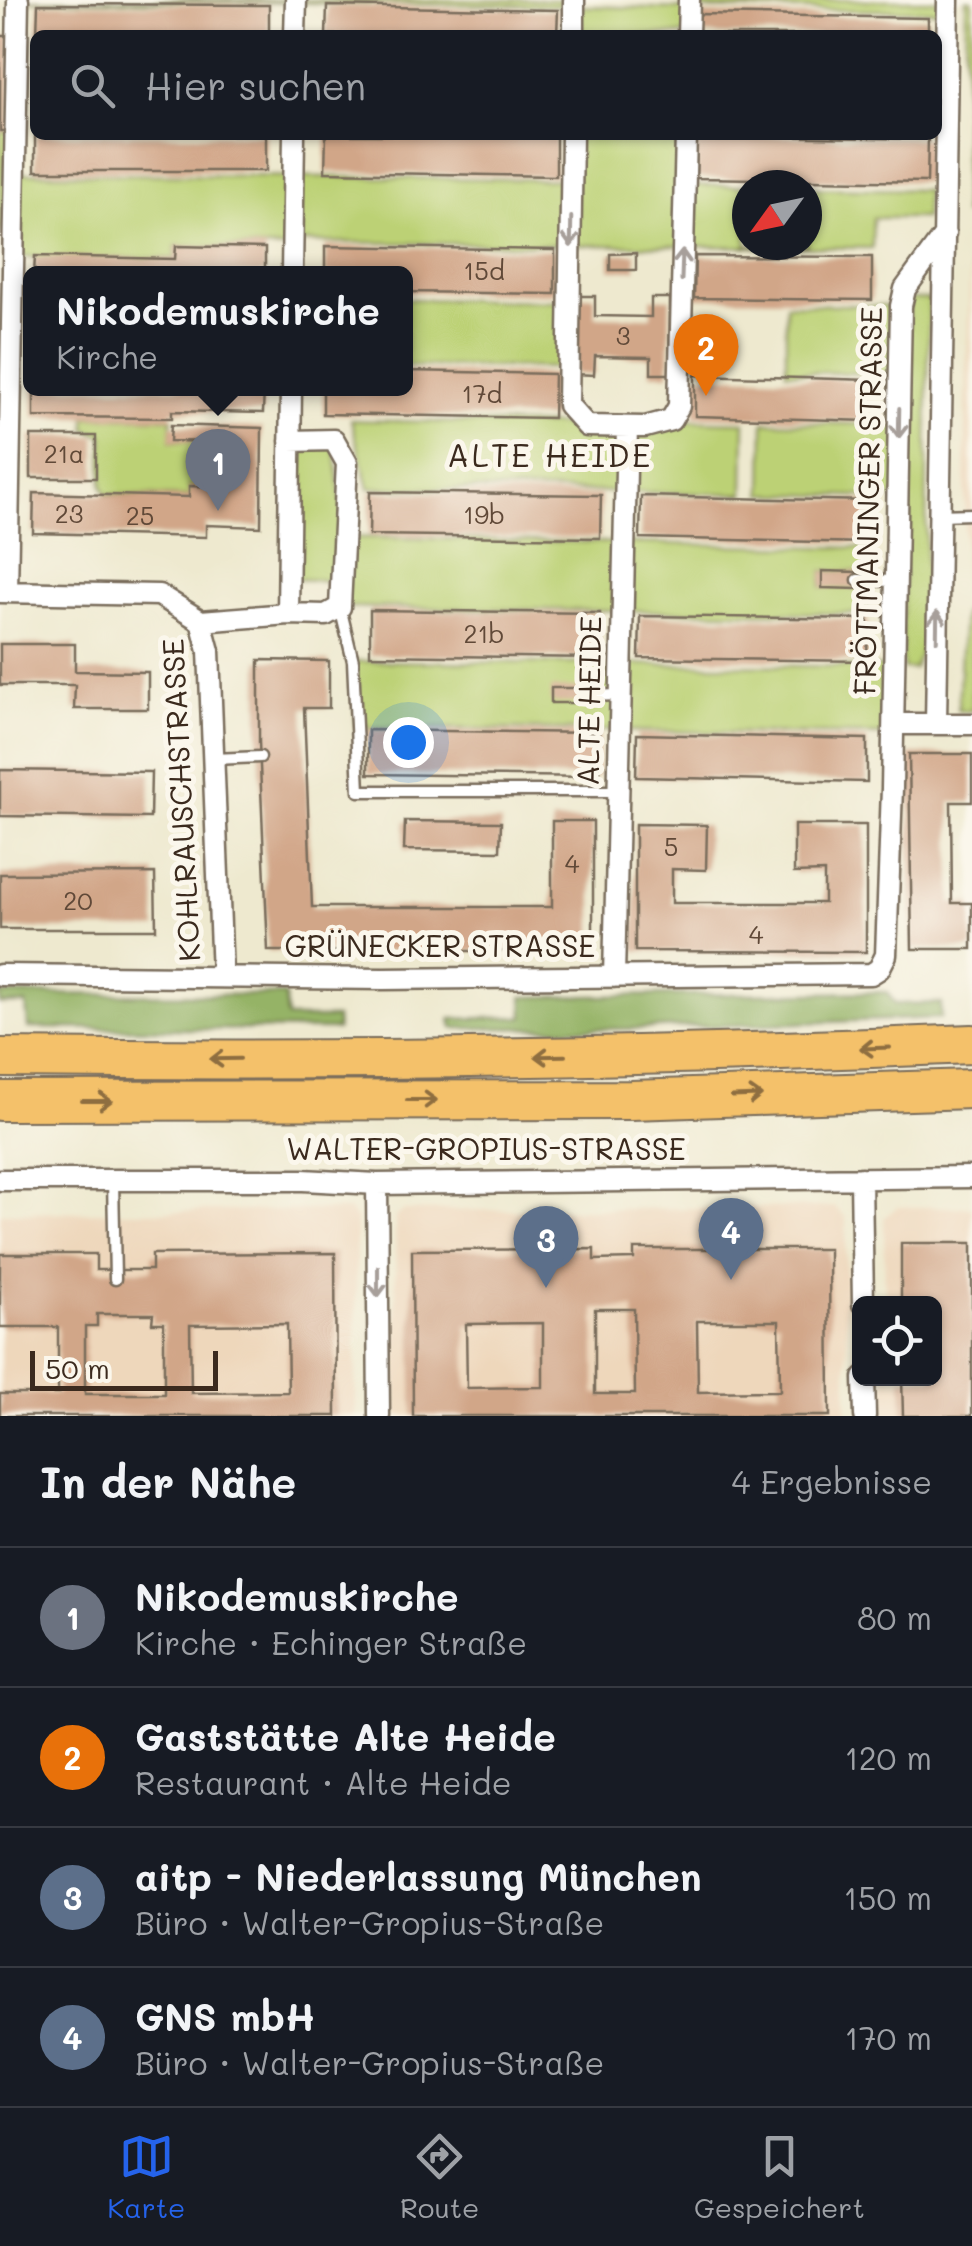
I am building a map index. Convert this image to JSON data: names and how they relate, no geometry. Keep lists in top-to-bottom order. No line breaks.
{"streets":{"street":["FRÖTTMANINGER STRASSE","ALTE HEIDE","KOHLRAUSCHSTRASSE","GRÜNECKER STRASSE","WALTER-GROPIUS-STRASSE"]},"crossings":[["FRÖTTMANINGER STRASSE","GRÜNECKER STRASSE"],["ALTE HEIDE","GRÜNECKER STRASSE"],["KOHLRAUSCHSTRASSE","GRÜNECKER STRASSE"]],"districts":["ALTE HEIDE"],"house_numbers":["15d","3","17d","21a","23","19b","25","21b","5","4","20","4"],"scale_bar":"50 m","north":"bottom left","page":{"search":"Hier suchen","popup":["Nikodemuskirche","Kirche"],"pins":["2","1","4","3"],"scale":"50 m","heading":["In der Nähe","4 Ergebnisse"],"list":[{"mark":"1","name":"Nikodemuskirche","note":"Kirche · Echinger Straße","value":"80 m"},{"mark":"2","name":"Gaststätte Alte Heide","note":"Restaurant · Alte Heide","value":"120 m"},{"mark":"3","name":"aitp - Niederlassung München","note":"Büro · Walter-Gropius-Straße","value":"150 m"},{"mark":"4","name":"GNS mbH","note":"Büro · Walter-Gropius-Straße","value":"170 m"}],"nav":["Karte","Route","Gespeichert"]}}
